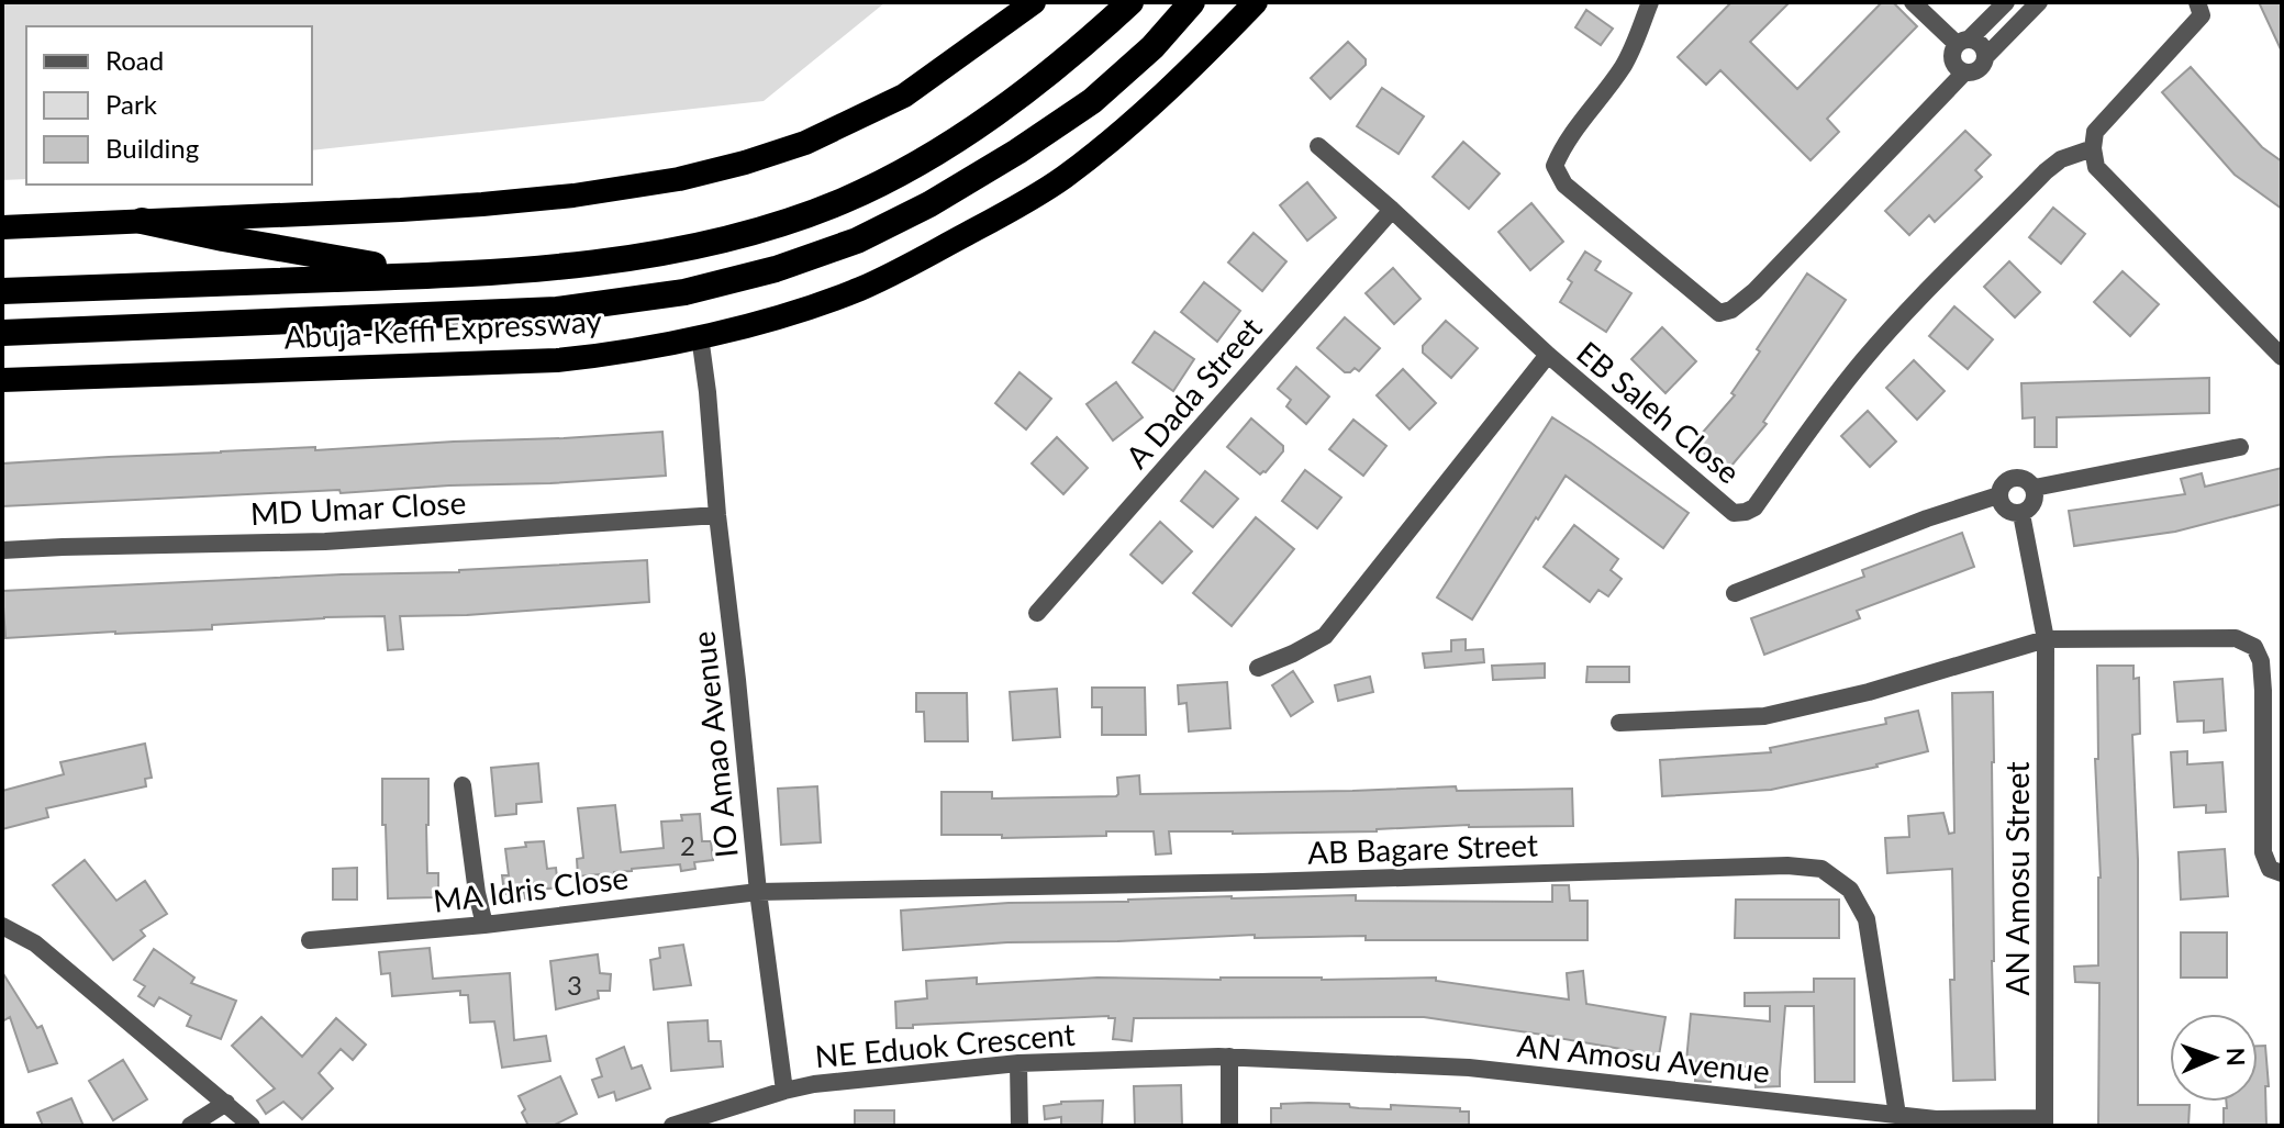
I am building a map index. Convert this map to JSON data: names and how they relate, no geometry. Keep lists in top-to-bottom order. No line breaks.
{"streets":{"highway":["Abuja-Keffi Expressway"],"street":["A Dada Street","EB Saleh Close","MD Umar Close","IO Amao Avenue","AB Bagare Street","AN Amosu Street","MA Idris Close","NE Eduok Crescent","AN Amosu Avenue"]},"crossings":[["Abuja-Keffi Expressway","IO Amao Avenue"],["A Dada Street","EB Saleh Close"],["MD Umar Close","IO Amao Avenue"],["IO Amao Avenue","AB Bagare Street"],["IO Amao Avenue","MA Idris Close"],["IO Amao Avenue","NE Eduok Crescent"],["AB Bagare Street","MA Idris Close"],["AB Bagare Street","AN Amosu Avenue"],["AN Amosu Street","AN Amosu Avenue"],["NE Eduok Crescent","AN Amosu Avenue"]],"house_numbers":["2","3"],"legend":["Road","Park","Building"],"north":"right"}
